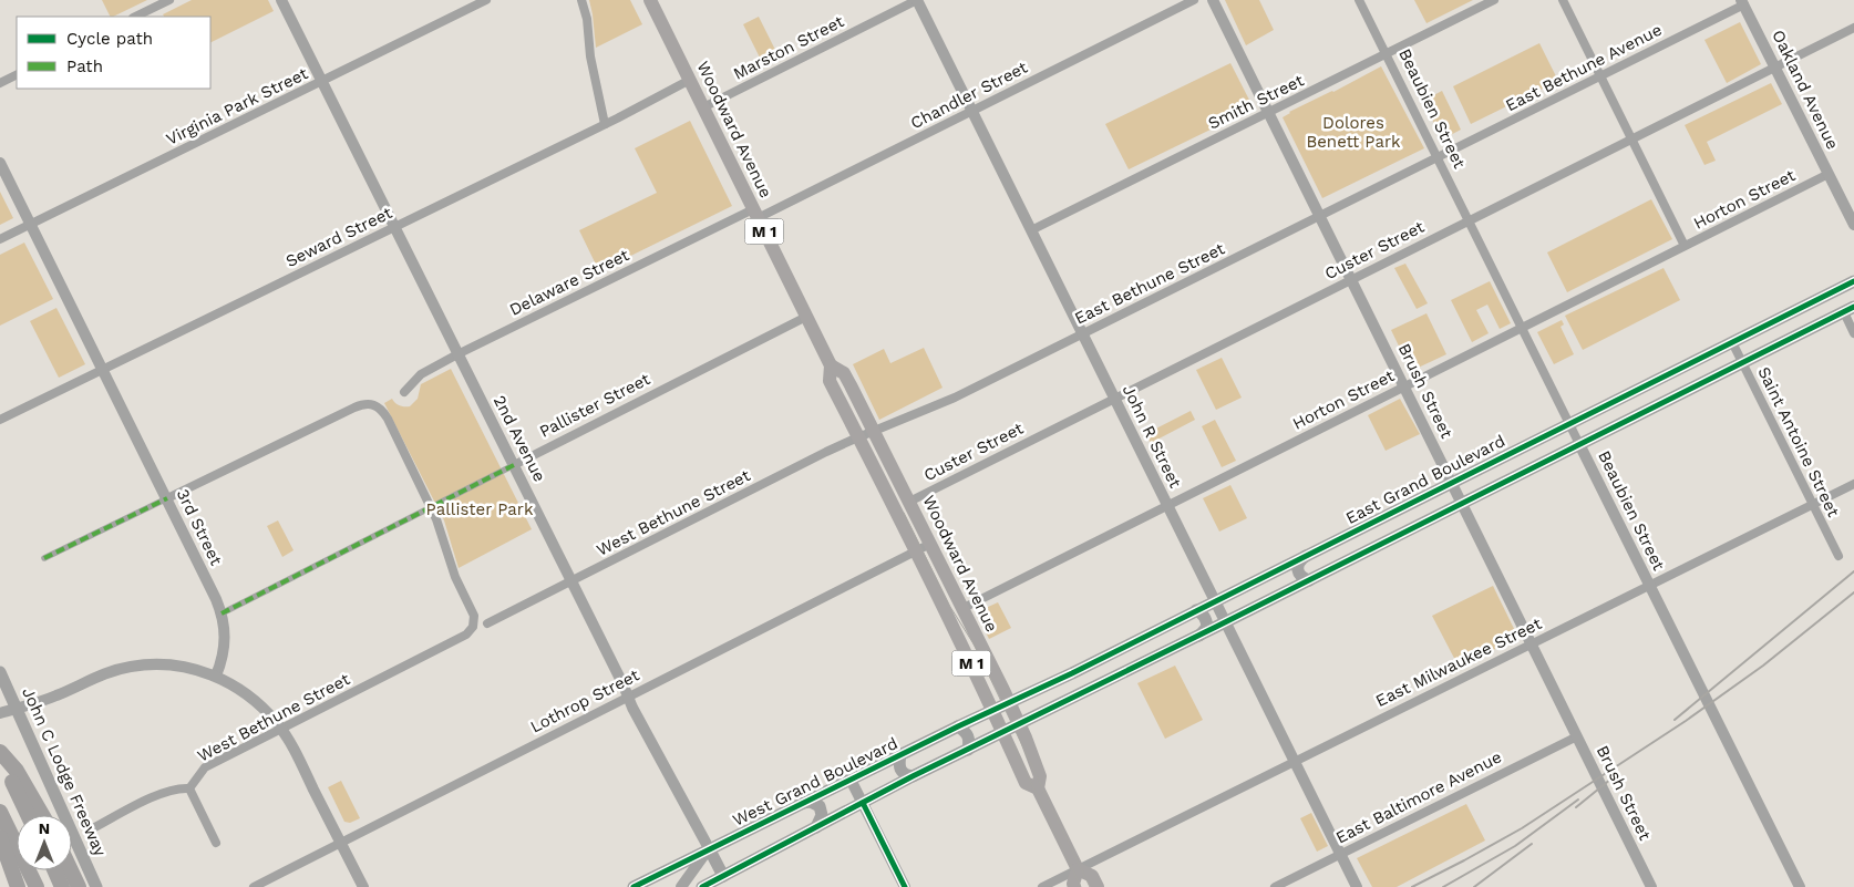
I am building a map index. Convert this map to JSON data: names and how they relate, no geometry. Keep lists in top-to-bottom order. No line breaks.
{"streets":{"main road":["Woodward Avenue","M 1","East Grand Boulevard","John C Lodge Freeway","West Grand Boulevard"],"street":["Marston Street","East Bethune Avenue","Oakland Avenue","Chandler Street","Smith Street","Virginia Park Street","Beaubien Street","Horton Street","Seward Street","Custer Street","Delaware Street","East Bethune Street","Brush Street","Pallister Street","John R Street","2nd Avenue","Saint Antoine Street","West Bethune Street","3rd Street","East Milwaukee Street","Lothrop Street","East Baltimore Avenue"]},"crossings":[["Marston Street","Woodward Avenue"],["Marston Street","John R Street"],["East Bethune Avenue","Oakland Avenue"],["East Bethune Avenue","Beaubien Street"],["East Bethune Avenue","East Bethune Street"],["Oakland Avenue","Horton Street"],["Oakland Avenue","Custer Street"],["Chandler Street","Woodward Avenue"],["Chandler Street","Delaware Street"],["Chandler Street","John R Street"],["Smith Street","Beaubien Street"],["Smith Street","Brush Street"],["Smith Street","John R Street"],["Virginia Park Street","2nd Avenue"],["Virginia Park Street","3rd Street"],["Beaubien Street","Horton Street"],["Beaubien Street","Custer Street"],["Beaubien Street","East Bethune Street"],["Beaubien Street","East Grand Boulevard"],["Beaubien Street","East Milwaukee Street"],["Woodward Avenue","Horton Street"],["Woodward Avenue","Seward Street"],["Woodward Avenue","Custer Street"],["Woodward Avenue","Delaware Street"],["Woodward Avenue","East Bethune Street"],["Woodward Avenue","Pallister Street"],["Woodward Avenue","East Grand Boulevard"],["Woodward Avenue","West Bethune Street"],["Woodward Avenue","East Milwaukee Street"],["Woodward Avenue","Lothrop Street"],["Woodward Avenue","West Grand Boulevard"],["Horton Street","Brush Street"],["Horton Street","John R Street"],["Seward Street","2nd Avenue"],["Seward Street","3rd Street"],["Custer Street","Brush Street"],["Custer Street","John R Street"],["Delaware Street","2nd Avenue"],["East Bethune Street","Brush Street"],["East Bethune Street","John R Street"],["East Bethune Street","West Bethune Street"],["Brush Street","East Grand Boulevard"],["Brush Street","East Milwaukee Street"],["Brush Street","East Baltimore Avenue"],["Pallister Street","2nd Avenue"],["Pallister Street","West Bethune Street"],["Pallister Street","3rd Street"],["John R Street","East Grand Boulevard"],["John R Street","East Milwaukee Street"],["John R Street","East Baltimore Avenue"],["2nd Avenue","West Bethune Street"],["2nd Avenue","Lothrop Street"],["2nd Avenue","West Grand Boulevard"],["Saint Antoine Street","East Grand Boulevard"],["Saint Antoine Street","East Milwaukee Street"],["East Grand Boulevard","West Grand Boulevard"]],"parks":["Dolores Benett Park","Pallister Park"],"legend":["Cycle path","Path"],"north":"top"}
